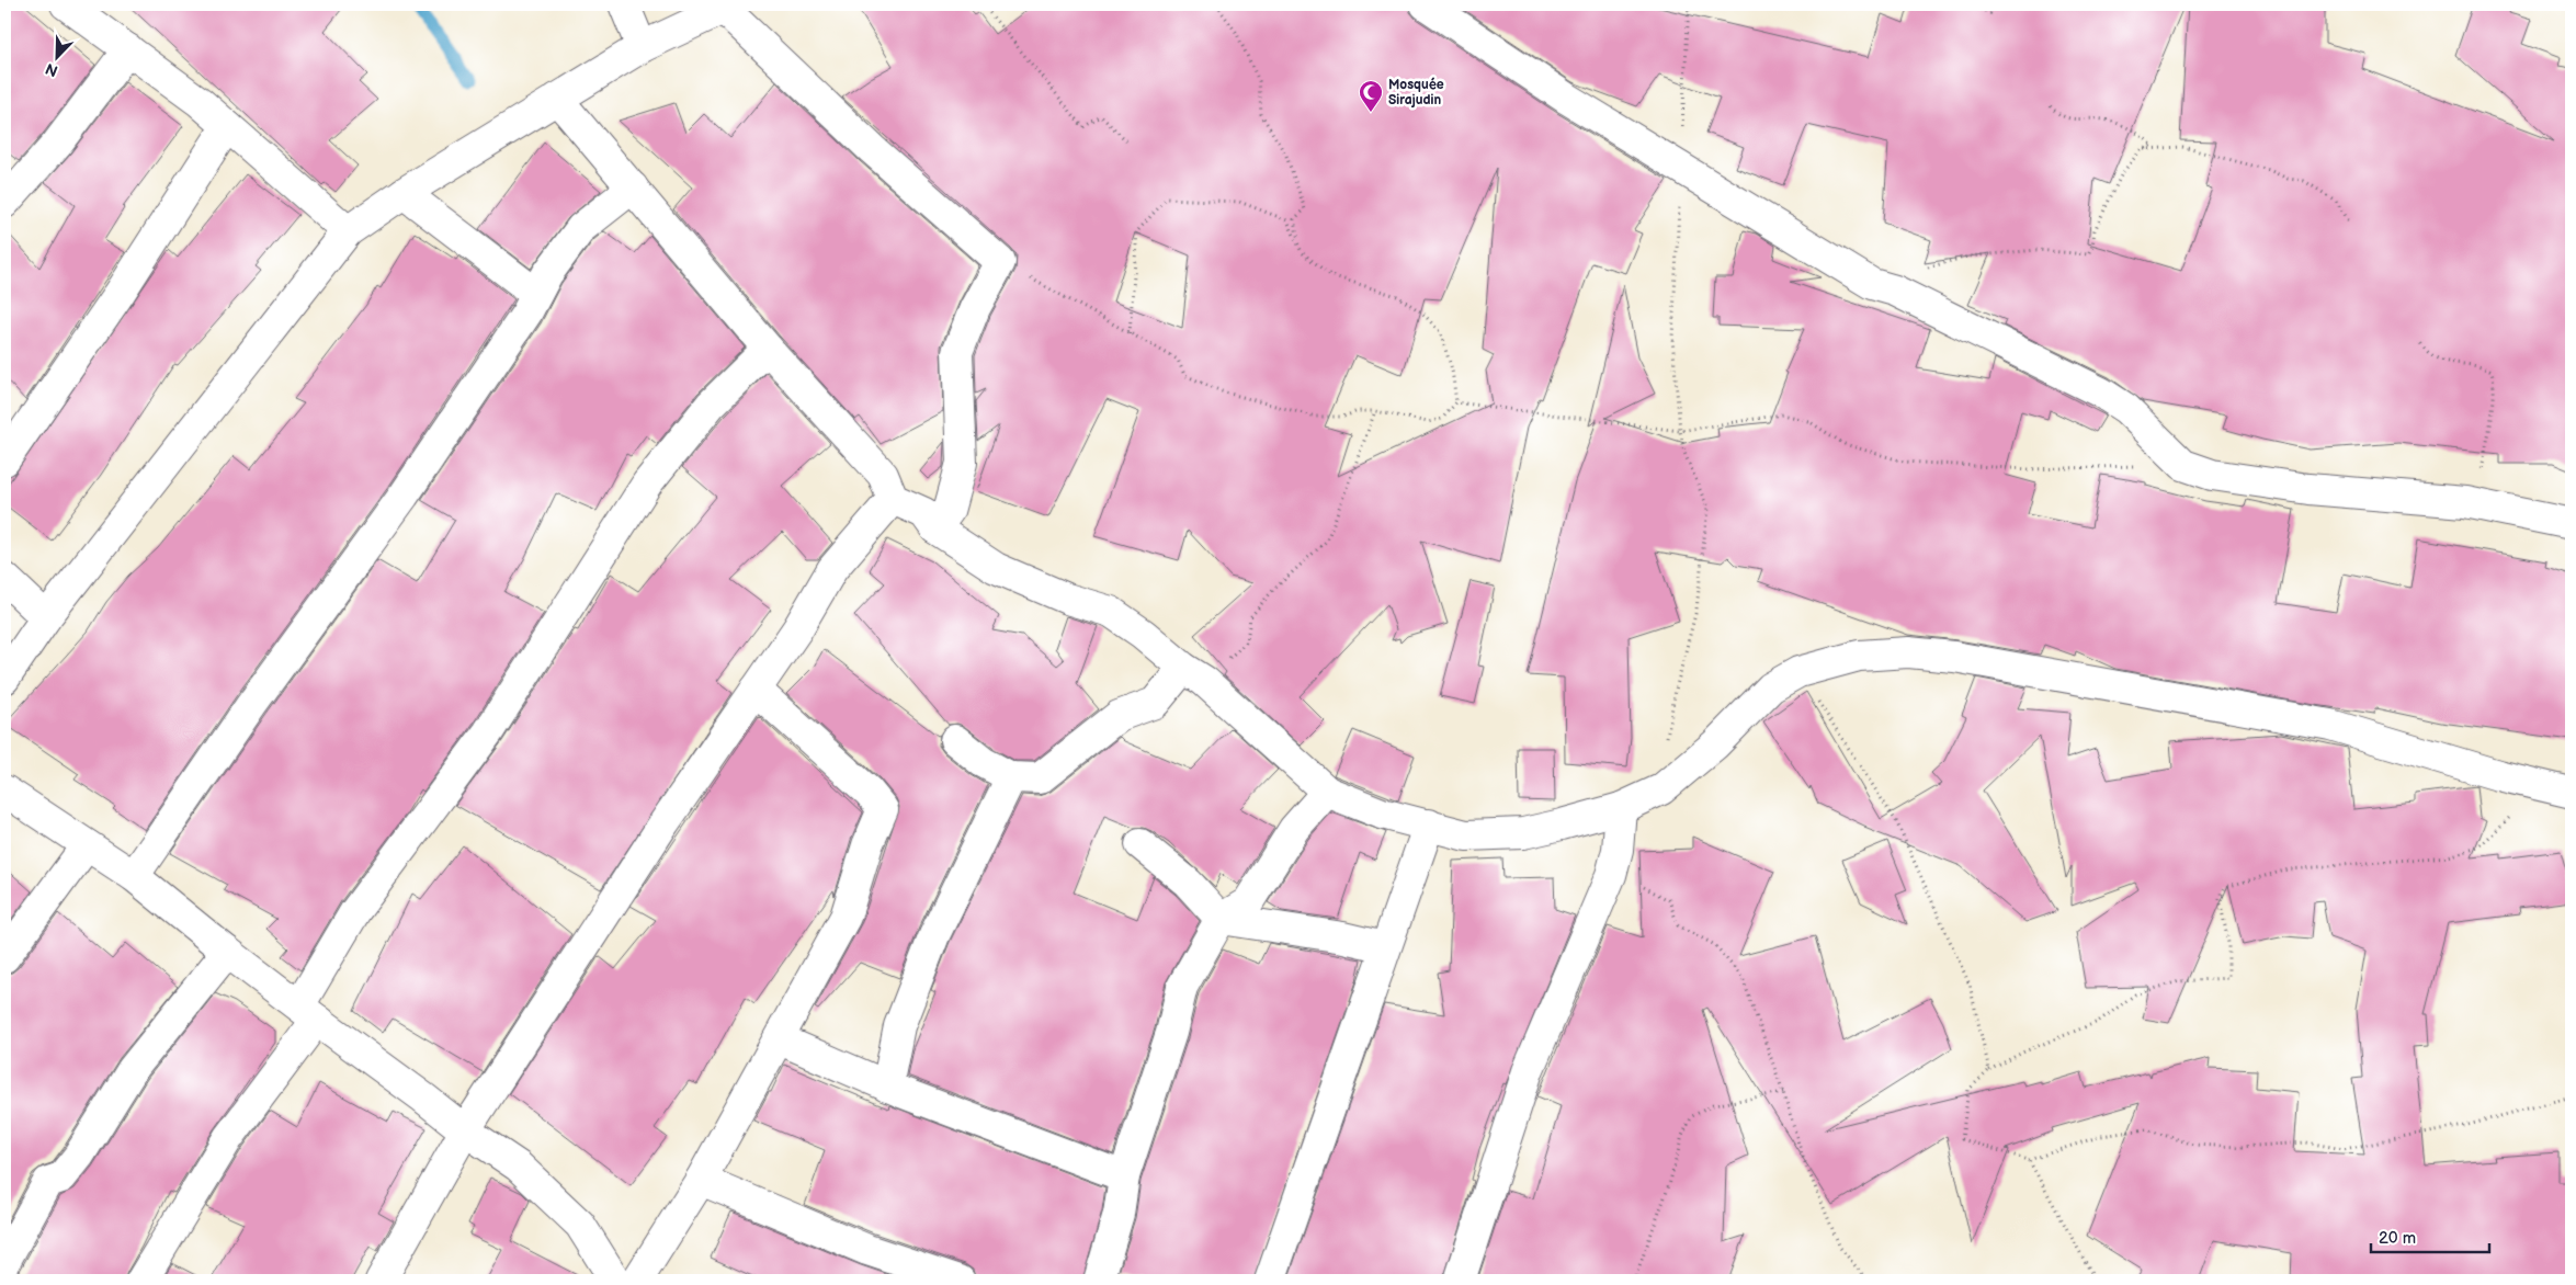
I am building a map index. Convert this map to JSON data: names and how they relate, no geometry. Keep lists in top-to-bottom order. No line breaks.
{"places":{"mosque":["Mosquée Sirajudin"]},"scale_bar":"20 m","north":"bottom left"}
